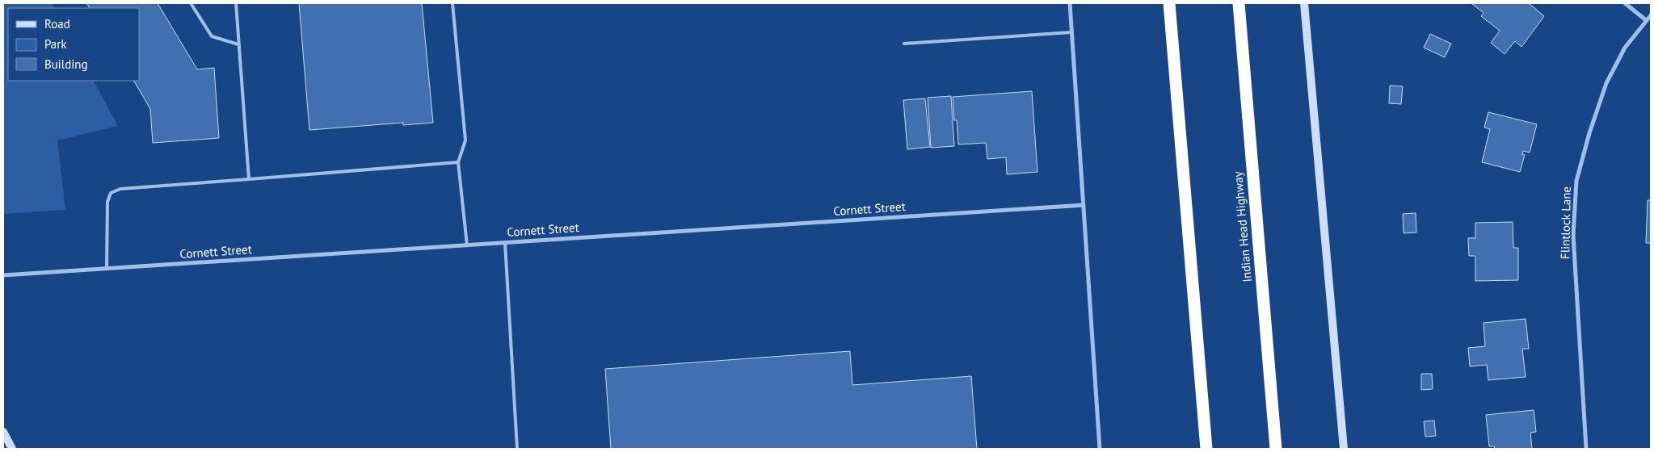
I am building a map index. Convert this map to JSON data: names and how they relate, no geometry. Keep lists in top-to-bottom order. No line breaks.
{"streets":{"highway":["Indian Head Highway"],"street":["Cornett Street","Flintlock Lane"]},"legend":["Road","Park","Building"]}
